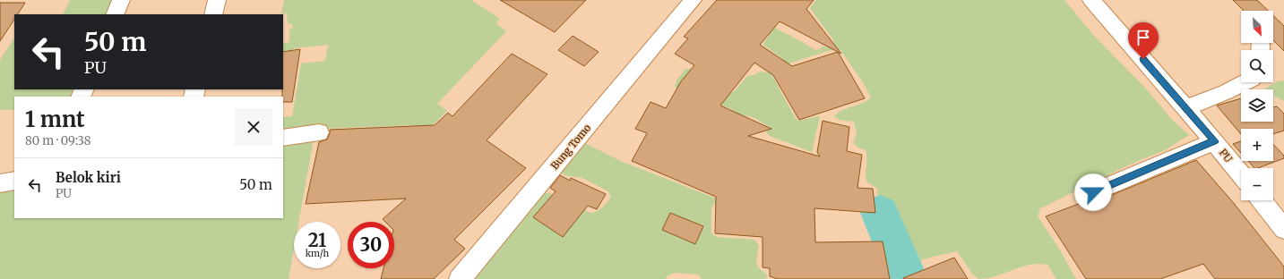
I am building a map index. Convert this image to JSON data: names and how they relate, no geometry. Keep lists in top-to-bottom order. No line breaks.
{"streets":{"street":["Bung Tomo","PU"]},"north":"bottom right","page":{"map_buttons":["+","−"],"turn":["50 m","PU"],"heading":["1 mnt","80 m · 09:38"],"list":[{"name":"Belok kiri","note":"PU","value":"50 m"}],"speed":"21 km/h","limit":"30"}}
